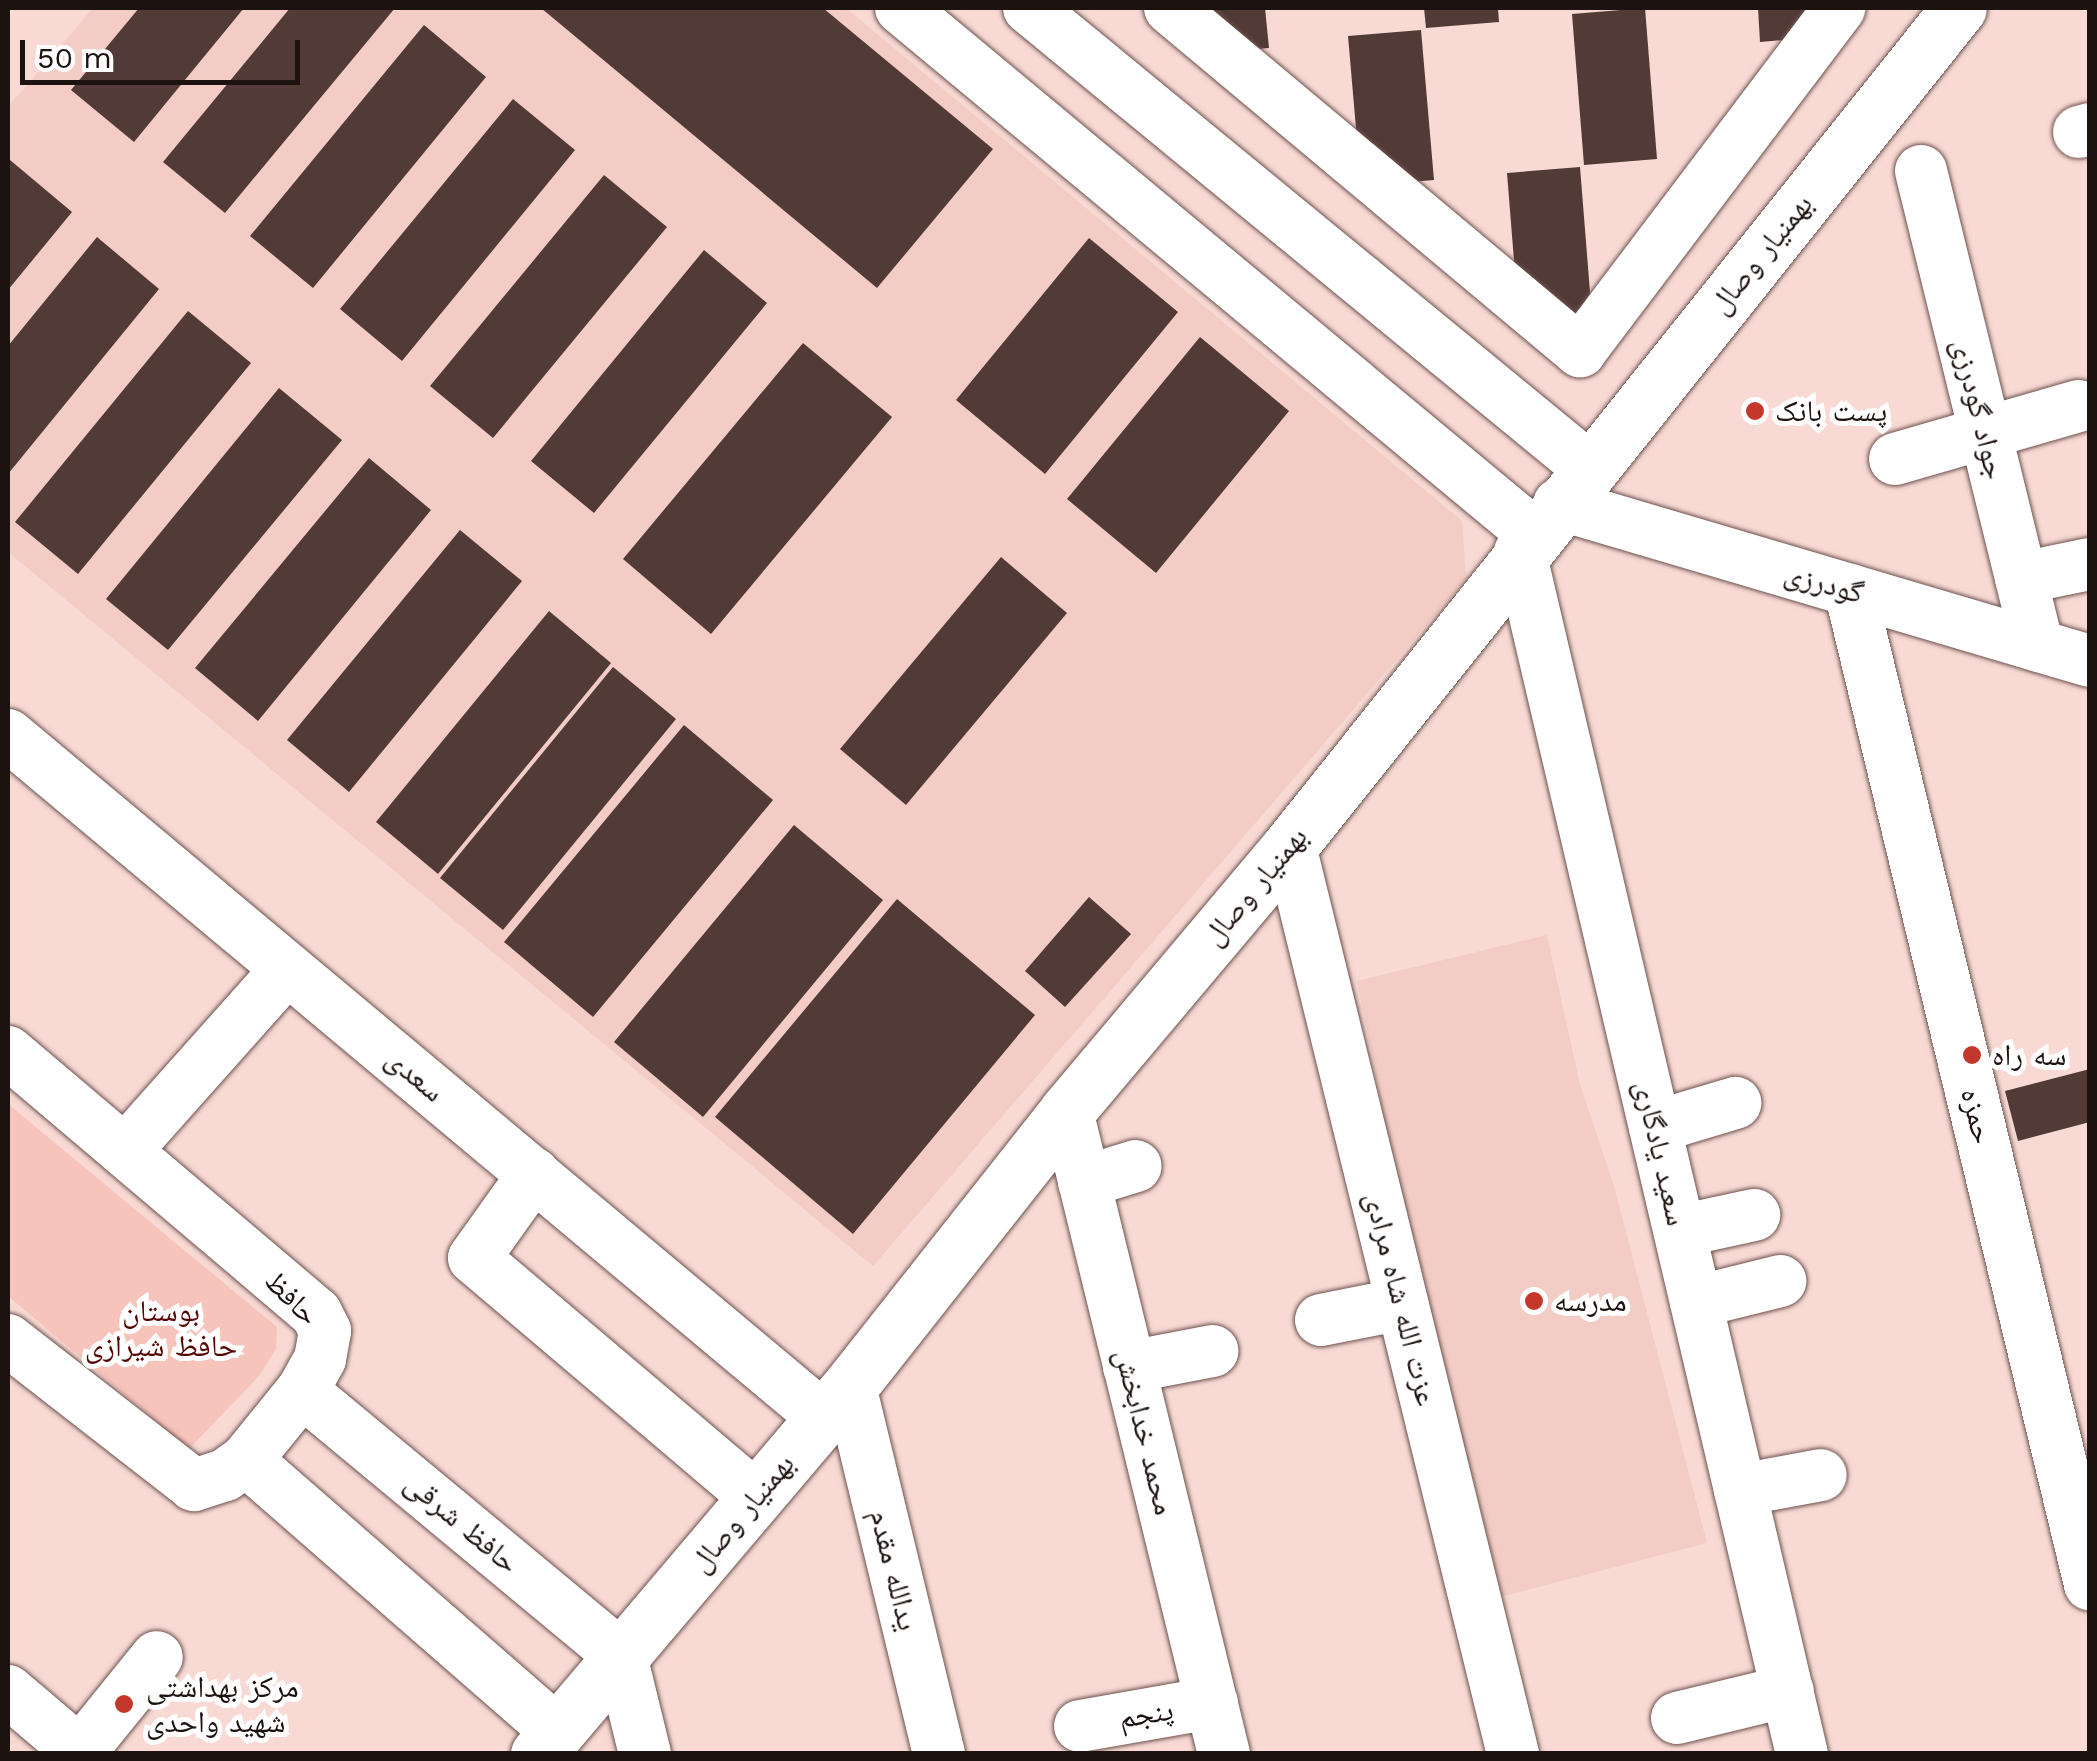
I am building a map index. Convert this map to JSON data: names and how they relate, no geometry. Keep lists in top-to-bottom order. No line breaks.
{"streets":{"main road":["بهمنیار وصال"],"street":["جواد گودرزی","گودرزی","سعدی","حمزه","سعید یادگاری","حافظ","عزت الله شاه مرادی","محمد خدابخش","حافظ شرقی","یدالله مقدم","پنجم"]},"crossings":[["بهمنیار وصال","گودرزی"],["بهمنیار وصال","سعدی"],["بهمنیار وصال","سعید یادگاری"],["بهمنیار وصال","عزت الله شاه مرادی"],["بهمنیار وصال","محمد خدابخش"],["بهمنیار وصال","حافظ شرقی"],["بهمنیار وصال","یدالله مقدم"],["جواد گودرزی","گودرزی"],["گودرزی","حمزه"],["گودرزی","سعید یادگاری"],["سعدی","یدالله مقدم"],["حافظ","حافظ شرقی"],["محمد خدابخش","پنجم"]],"parks":["بوستان حافظ شیرازی"],"places":["پست بانک","سه راه","مدرسه","مرکز بهداشتی شهید واحدی"],"scale_bar":"50 m"}
